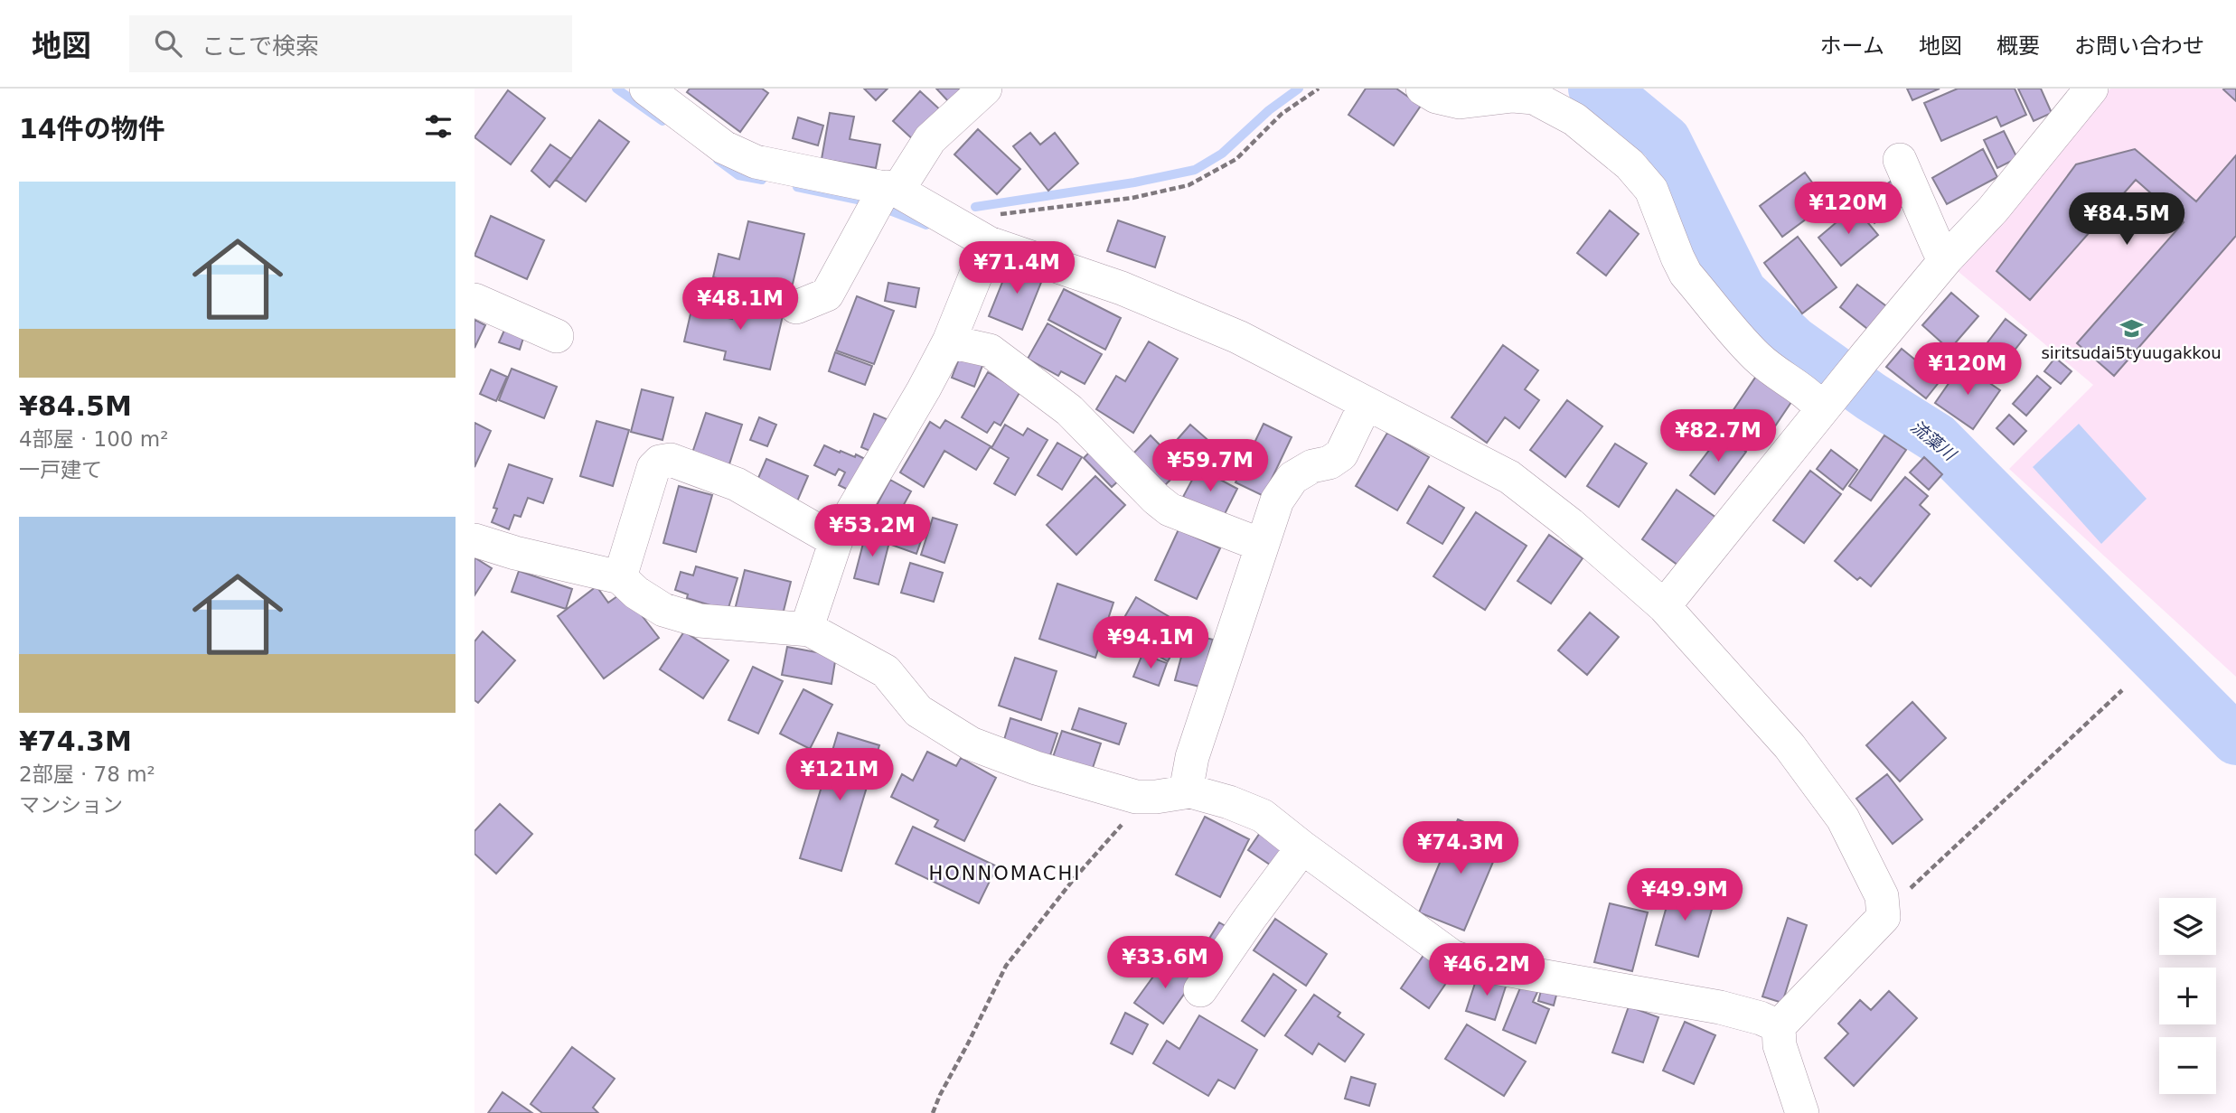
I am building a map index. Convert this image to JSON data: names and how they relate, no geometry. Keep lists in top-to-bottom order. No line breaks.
{"districts":["HONNOMACHI"],"water":["流藻川"],"places":{"school or university":["siritsudai5tyuugakkou"]},"page":{"header":"地図","search":"ここで検索","nav":["ホーム","地図","概要","お問い合わせ"],"heading":"14件の物件","list":[{"name":"¥84.5M","note":"4部屋 · 100 m² · 一戸建て"},{"name":"¥74.3M","note":"2部屋 · 78 m² · マンション"}],"price":["¥120M","¥84.5M","¥71.4M","¥48.1M","¥120M","¥82.7M","¥59.7M","¥53.2M","¥94.1M","¥121M","¥74.3M","¥49.9M","¥33.6M","¥46.2M"],"map_buttons":["+","−"]}}
